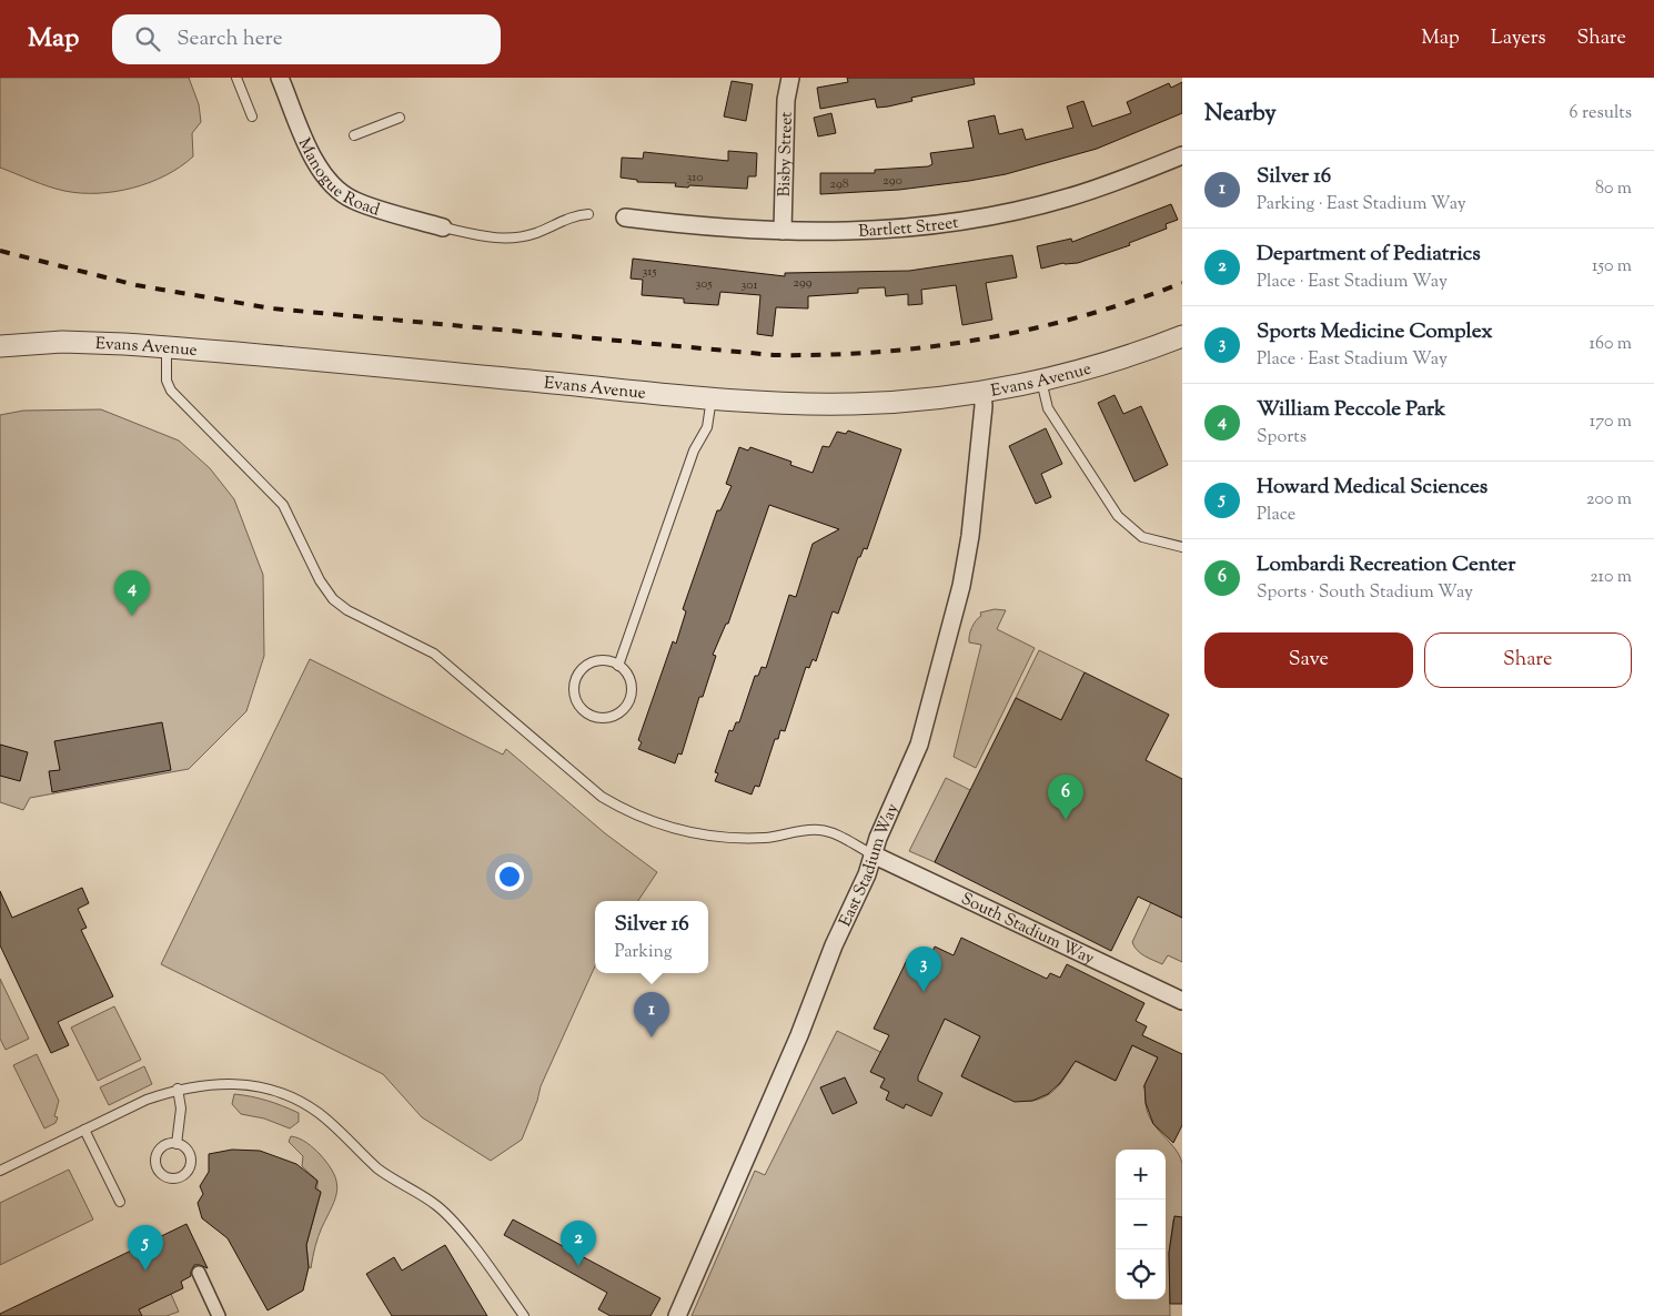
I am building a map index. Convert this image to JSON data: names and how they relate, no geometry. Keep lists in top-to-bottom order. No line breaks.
{"streets":{"street":["Bisby Street","Manogue Road","Bartlett Street","Evans Avenue","East Stadium Way","South Stadium Way"]},"crossings":[["Bisby Street","Bartlett Street"],["Evans Avenue","East Stadium Way"],["East Stadium Way","South Stadium Way"]],"house_numbers":["310","290","298","315","299","305","301"],"page":{"header":"Map","search":"Search here","nav":["Map","Layers","Share"],"heading":["Nearby","6 results"],"list":[{"mark":"1","name":"Silver 16","note":"Parking · East Stadium Way","value":"80 m"},{"mark":"2","name":"Department of Pediatrics","note":"Place · East Stadium Way","value":"150 m"},{"mark":"3","name":"Sports Medicine Complex","note":"Place · East Stadium Way","value":"160 m"},{"mark":"4","name":"William Peccole Park","note":"Sports","value":"170 m"},{"mark":"5","name":"Howard Medical Sciences","note":"Place","value":"200 m"},{"mark":"6","name":"Lombardi Recreation Center","note":"Sports · South Stadium Way","value":"210 m"}],"pins":["4","6","3","1","2","5"],"buttons":["Save","Share"],"popup":["Silver 16","Parking"],"map_buttons":["+","−"]}}
